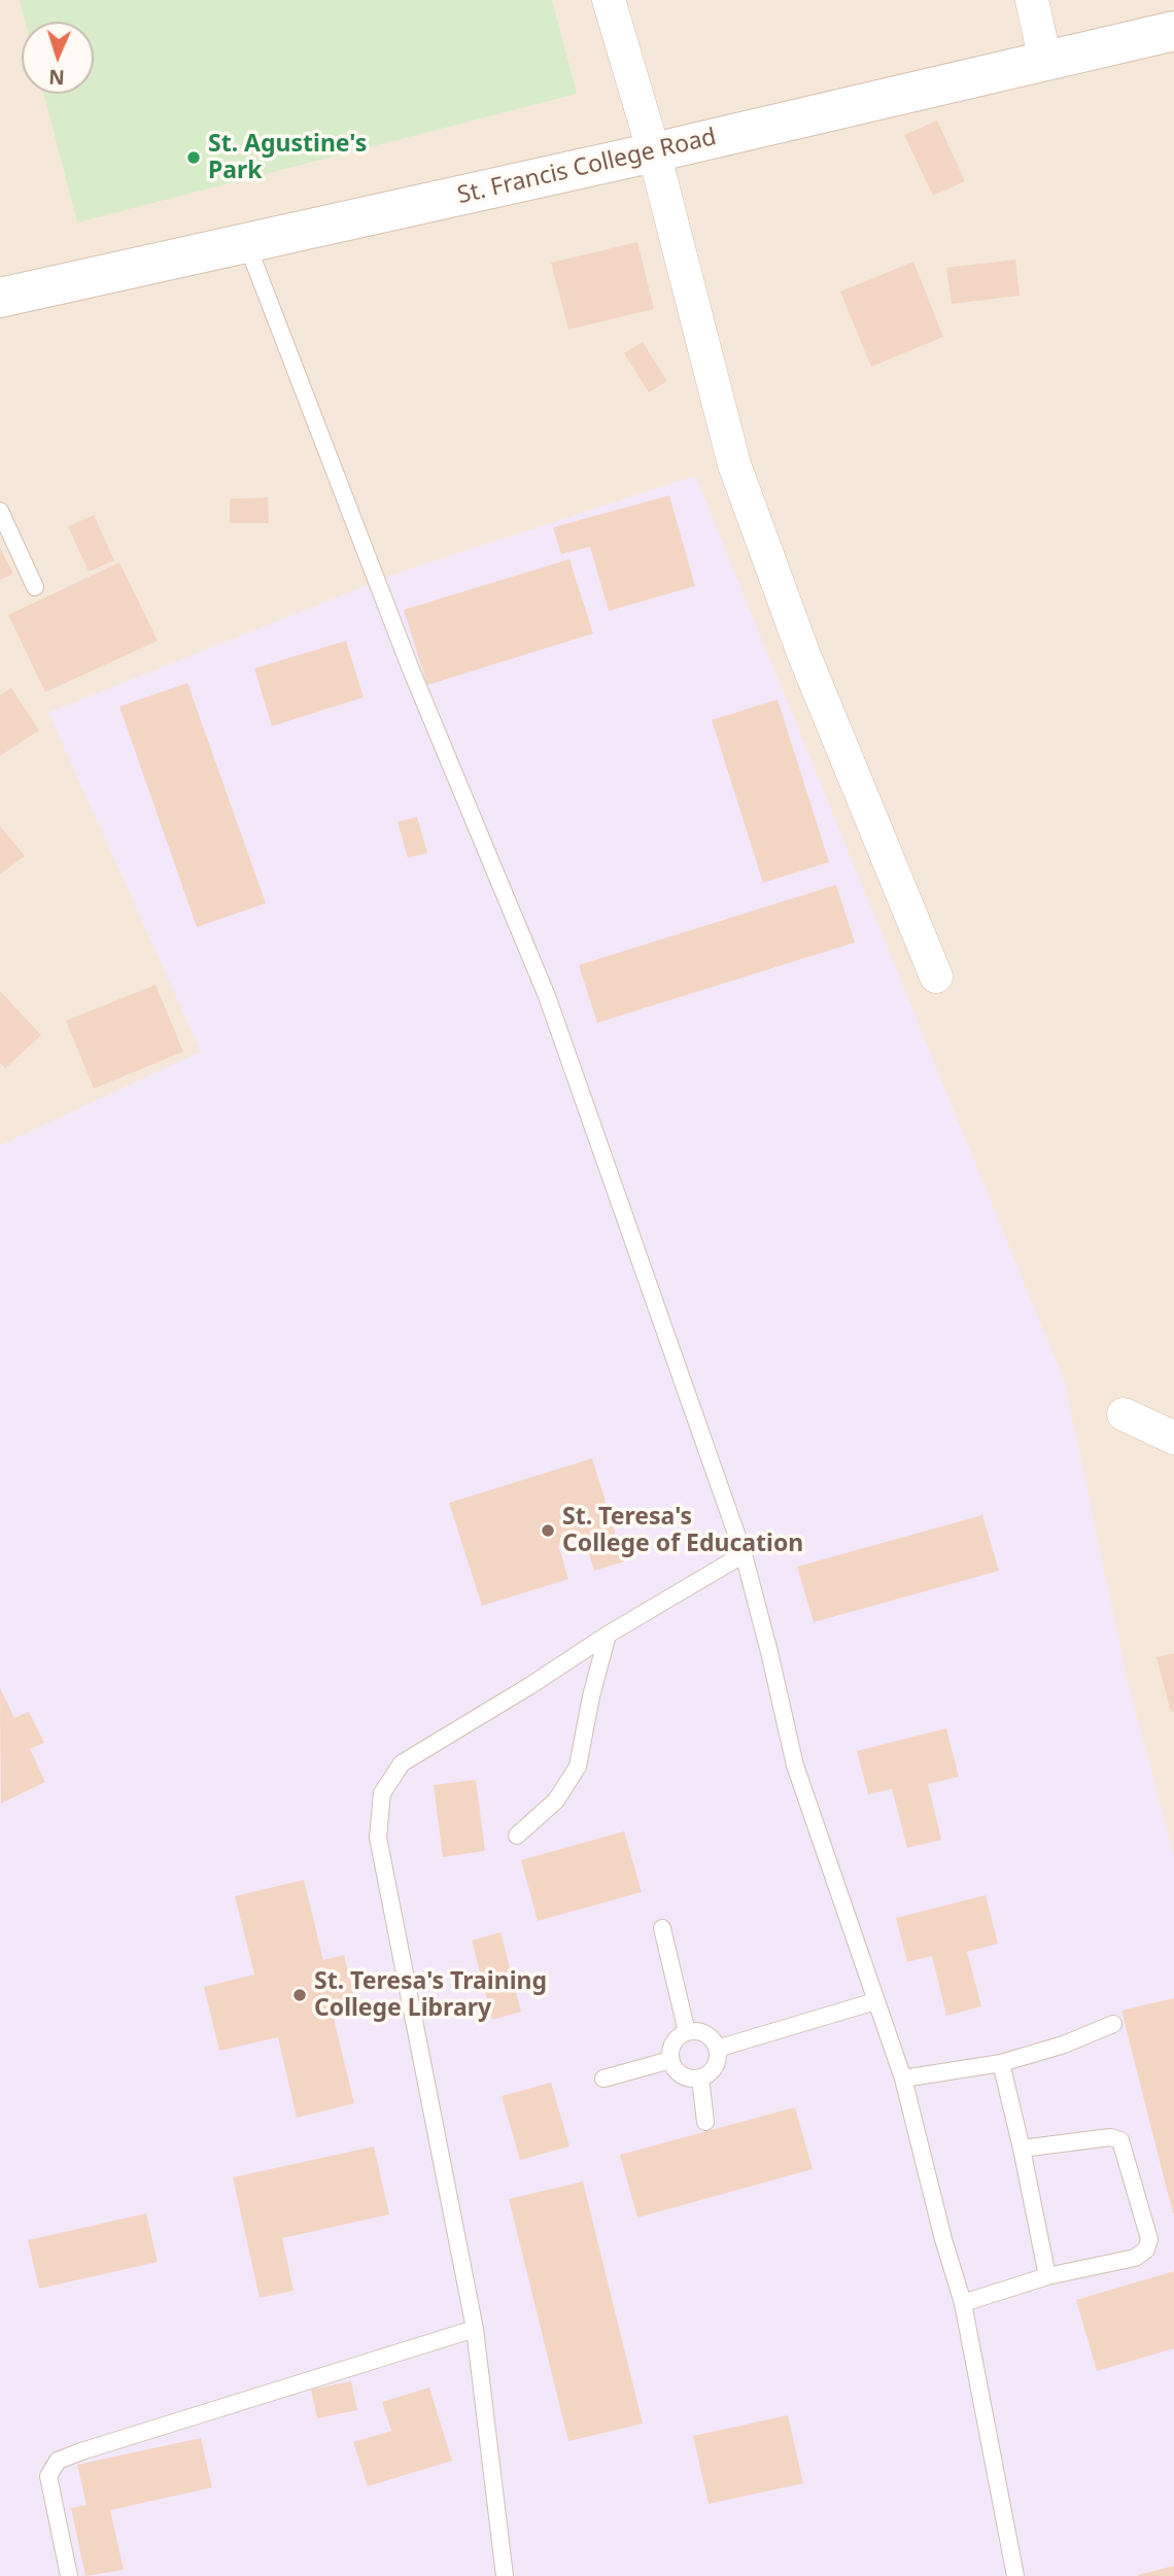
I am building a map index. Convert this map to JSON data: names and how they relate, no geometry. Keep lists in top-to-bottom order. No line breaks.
{"streets":{"main road":["St. Francis College Road"]},"places":["St. Agustine's Park","St. Teresa's College of Education","St. Teresa's Training College Library"],"north":"bottom"}
